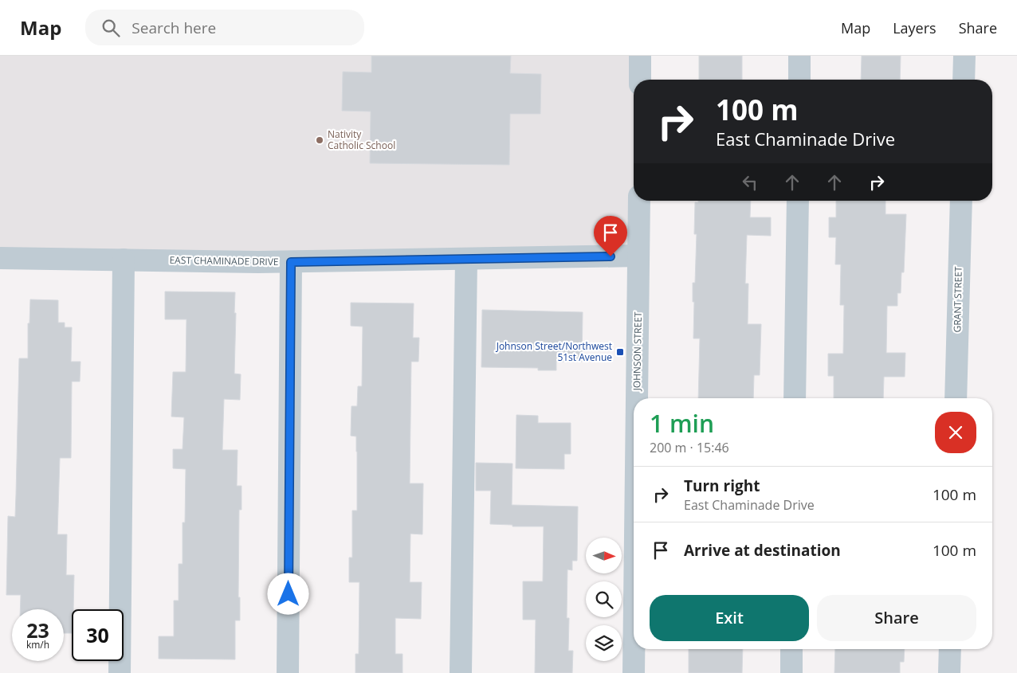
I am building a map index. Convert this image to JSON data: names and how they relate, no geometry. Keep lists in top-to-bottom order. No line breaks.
{"streets":{"street":["EAST CHAMINADE DRIVE","GRANT STREET","JOHNSON STREET"]},"crossings":[["EAST CHAMINADE DRIVE","JOHNSON STREET"]],"places":{"other":["Nativity Catholic School"],"transit":["Johnson Street/Northwest 51st Avenue"]},"north":"right","page":{"header":"Map","search":"Search here","nav":["Map","Layers","Share"],"turn":["100 m","East Chaminade Drive"],"heading":["1 min","200 m · 15:46"],"list":[{"name":"Turn right","note":"East Chaminade Drive","value":"100 m"},{"name":"Arrive at destination","value":"100 m"}],"buttons":["Exit","Share"],"speed":"23 km/h","limit":"30"}}
